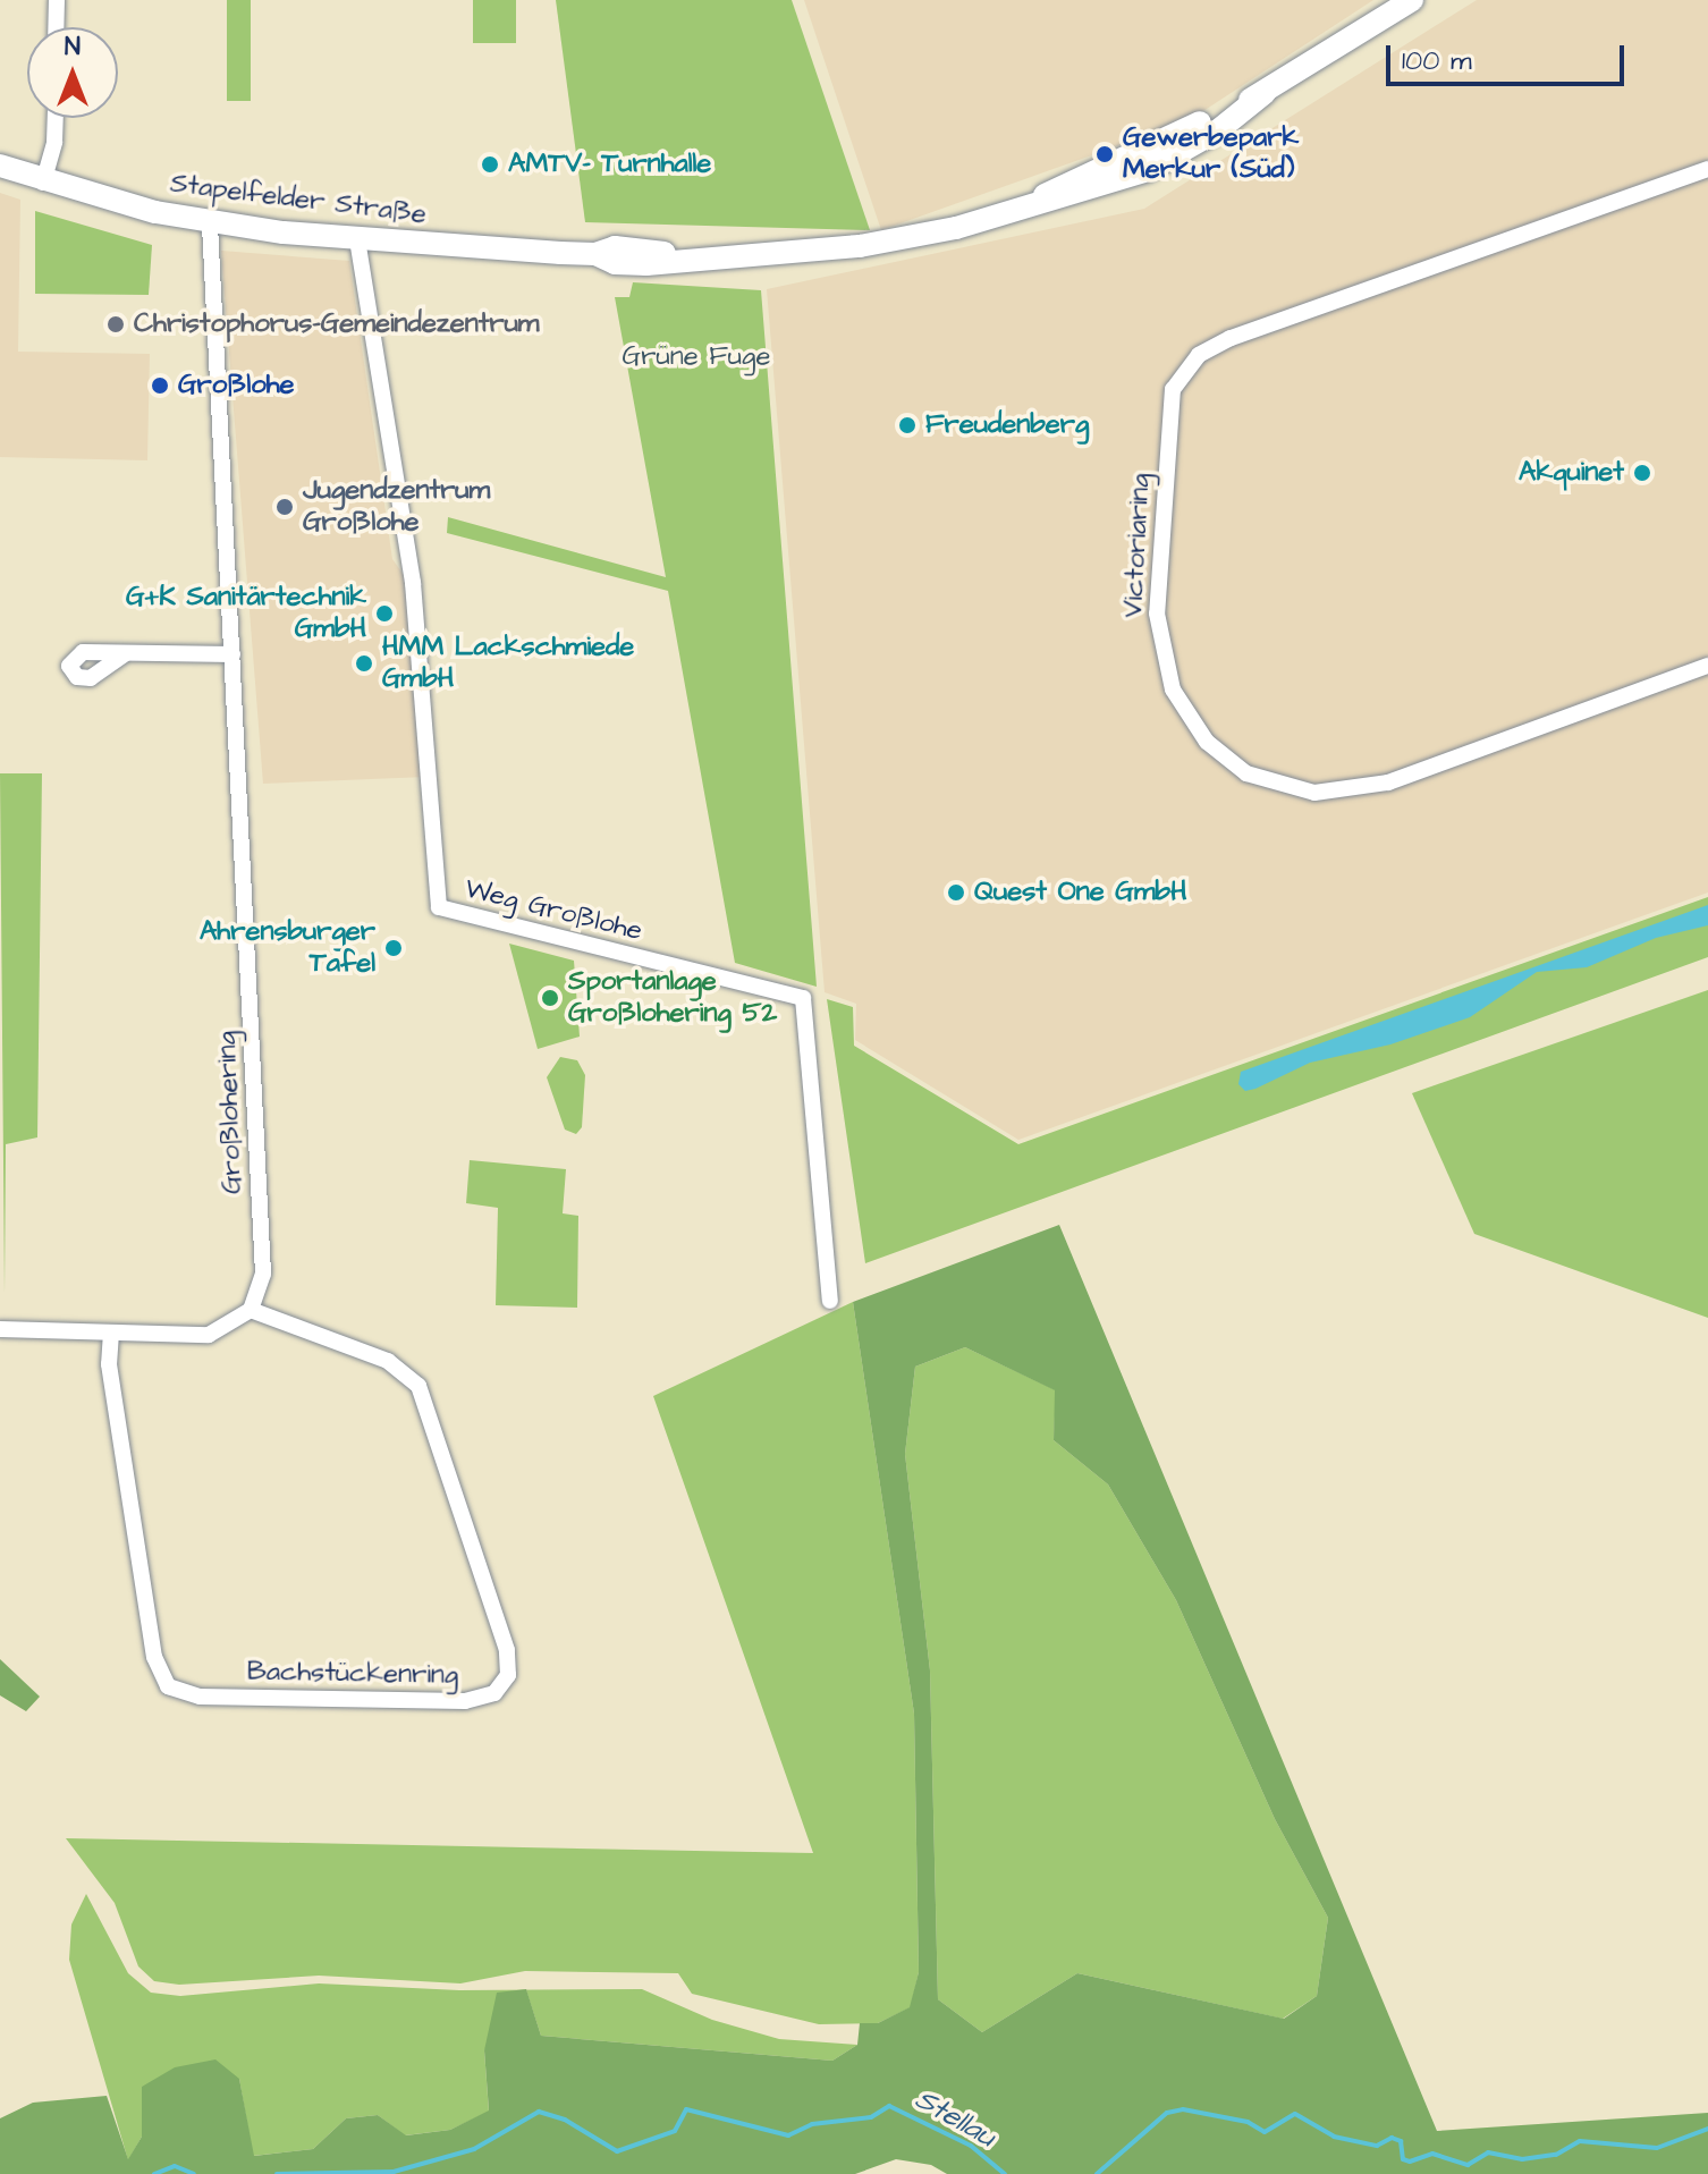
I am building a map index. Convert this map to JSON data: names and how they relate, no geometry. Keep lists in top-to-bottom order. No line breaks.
{"streets":{"street":["Stapelfelder Straße","Victoriaring","Weg Großlohe","Großlohering","Bachstückenring"]},"crossings":[["Stapelfelder Straße","Weg Großlohe"],["Stapelfelder Straße","Großlohering"],["Großlohering","Bachstückenring"]],"water":["Stellau"],"parks":["Grüne Fuge"],"places":["Gewerbepark Merkur (Süd)","AMTV- Turnhalle","Christophorus-Gemeindezentrum","Großlohe","Freudenberg","Akquinet","Jugendzentrum Großlohe","G+K Sanitärtechnik GmbH","HMM Lackschmiede GmbH","Quest One GmbH","Ahrensburger Tafel","Sportanlage Großlohering 52"],"scale_bar":"100 m","north":"top"}
